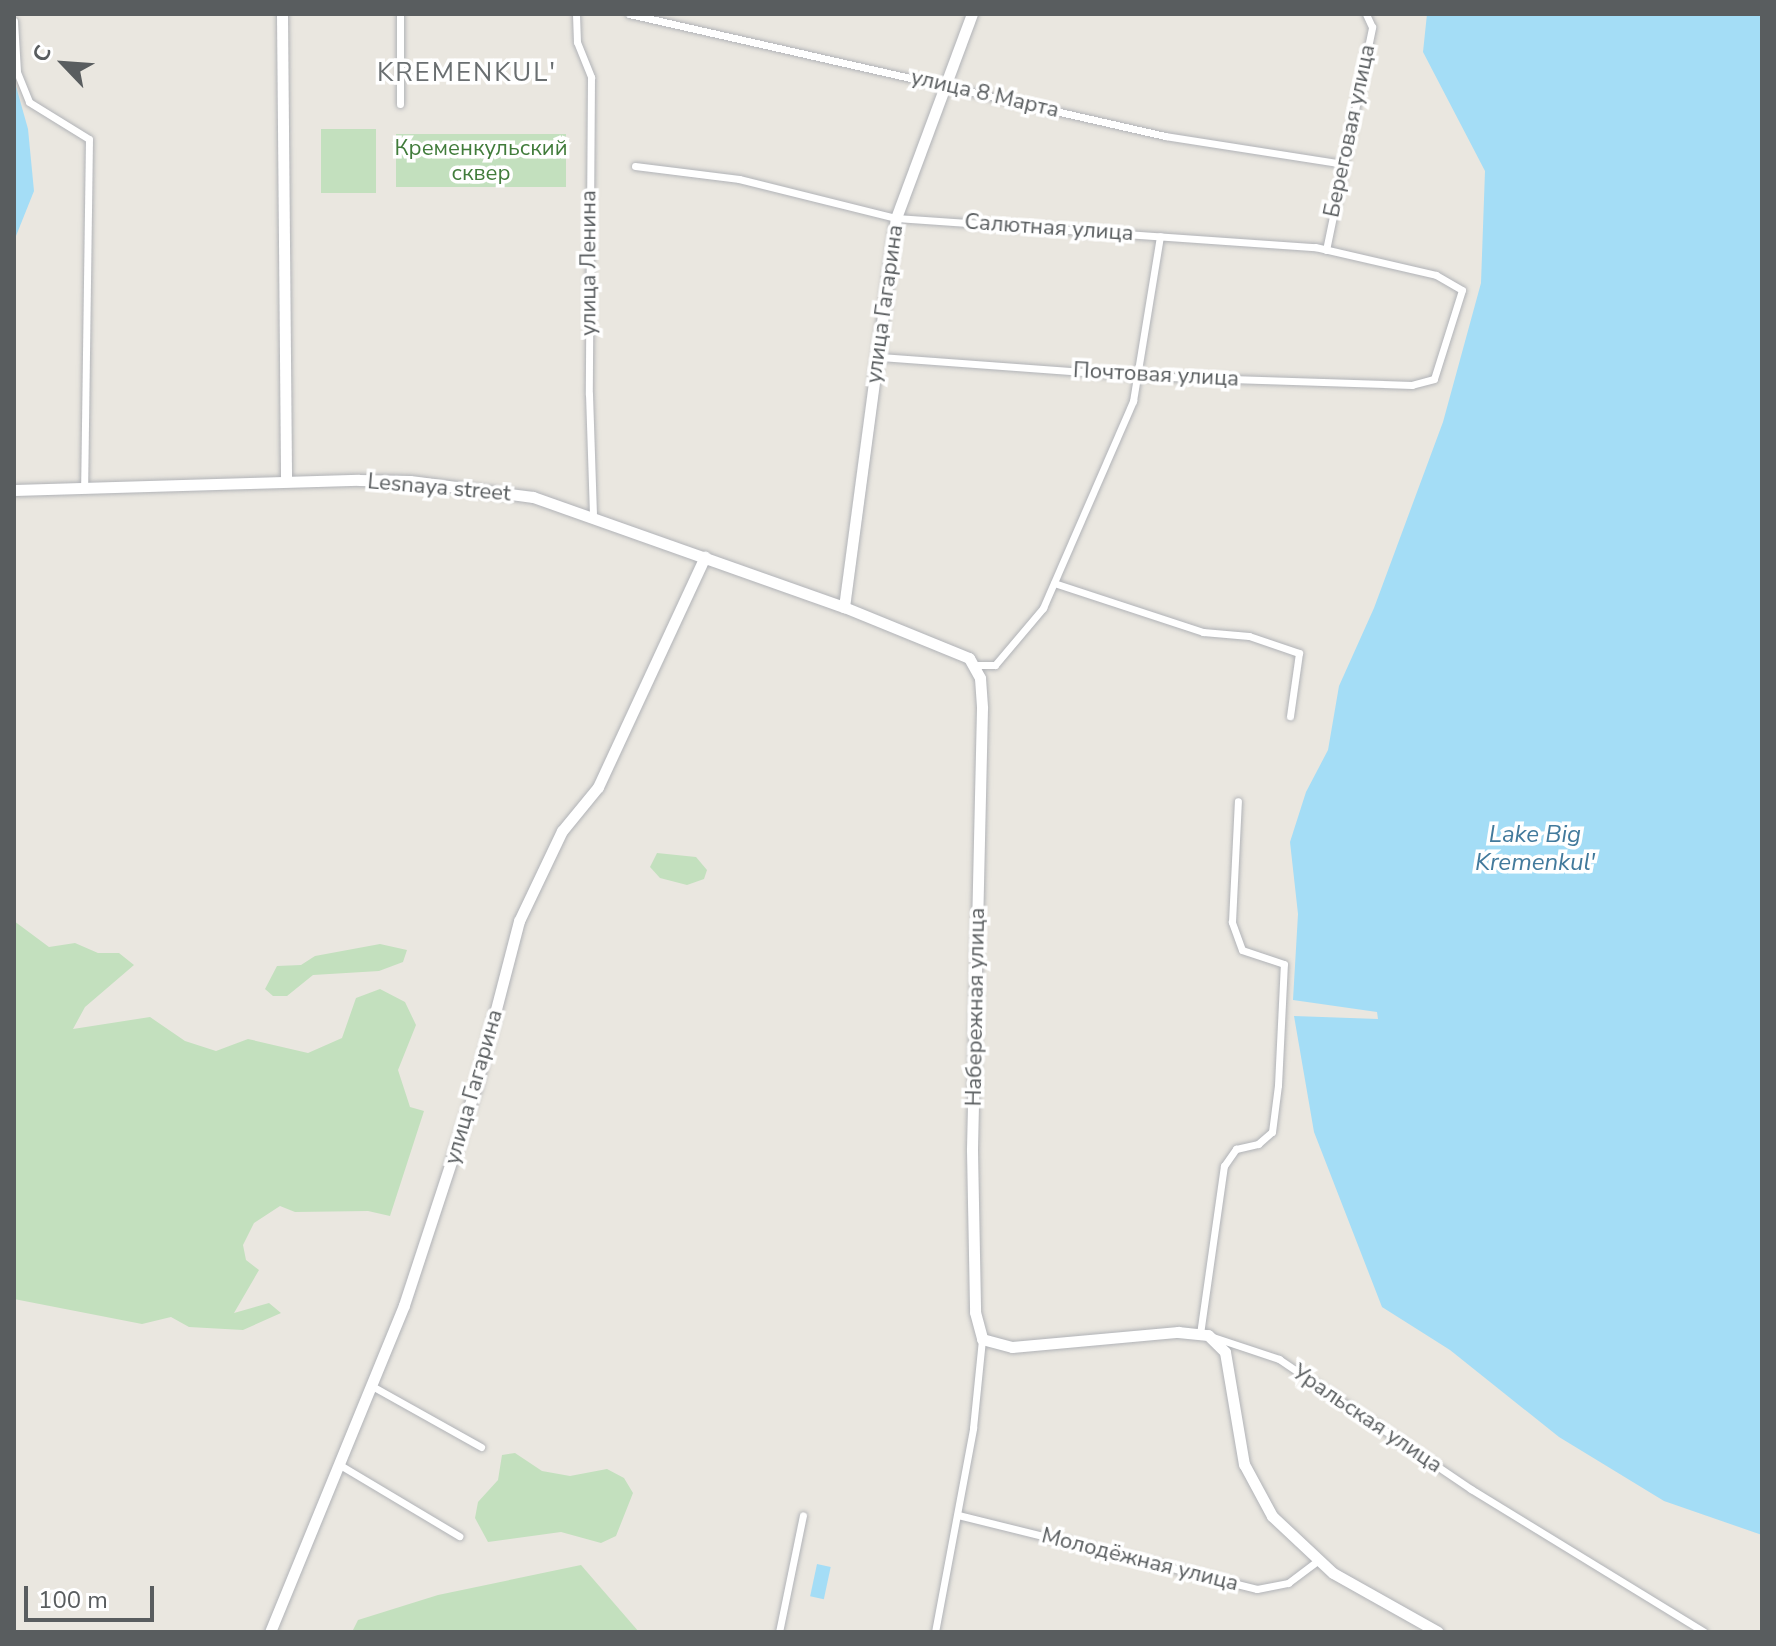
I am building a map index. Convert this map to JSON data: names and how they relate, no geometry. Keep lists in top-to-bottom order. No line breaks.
{"streets":{"street":["улица 8 Марта","Береговая улица","Салютная улица","улица Ленина","улица Гагарина","Почтовая улица","Lesnaya street","Набережная улица","Уральская улица","Молодёжная улица"]},"crossings":[["улица 8 Марта","Береговая улица"],["улица 8 Марта","улица Гагарина"],["Береговая улица","Салютная улица"],["Салютная улица","улица Гагарина"],["Салютная улица","Почтовая улица"],["улица Ленина","Lesnaya street"],["улица Гагарина","Почтовая улица"],["улица Гагарина","Lesnaya street"],["Набережная улица","Уральская улица"]],"districts":["KREMENKUL'"],"water":["Lake Big Kremenkul'"],"parks":["Кременкульский сквер"],"scale_bar":"100 m","north":"top left"}
